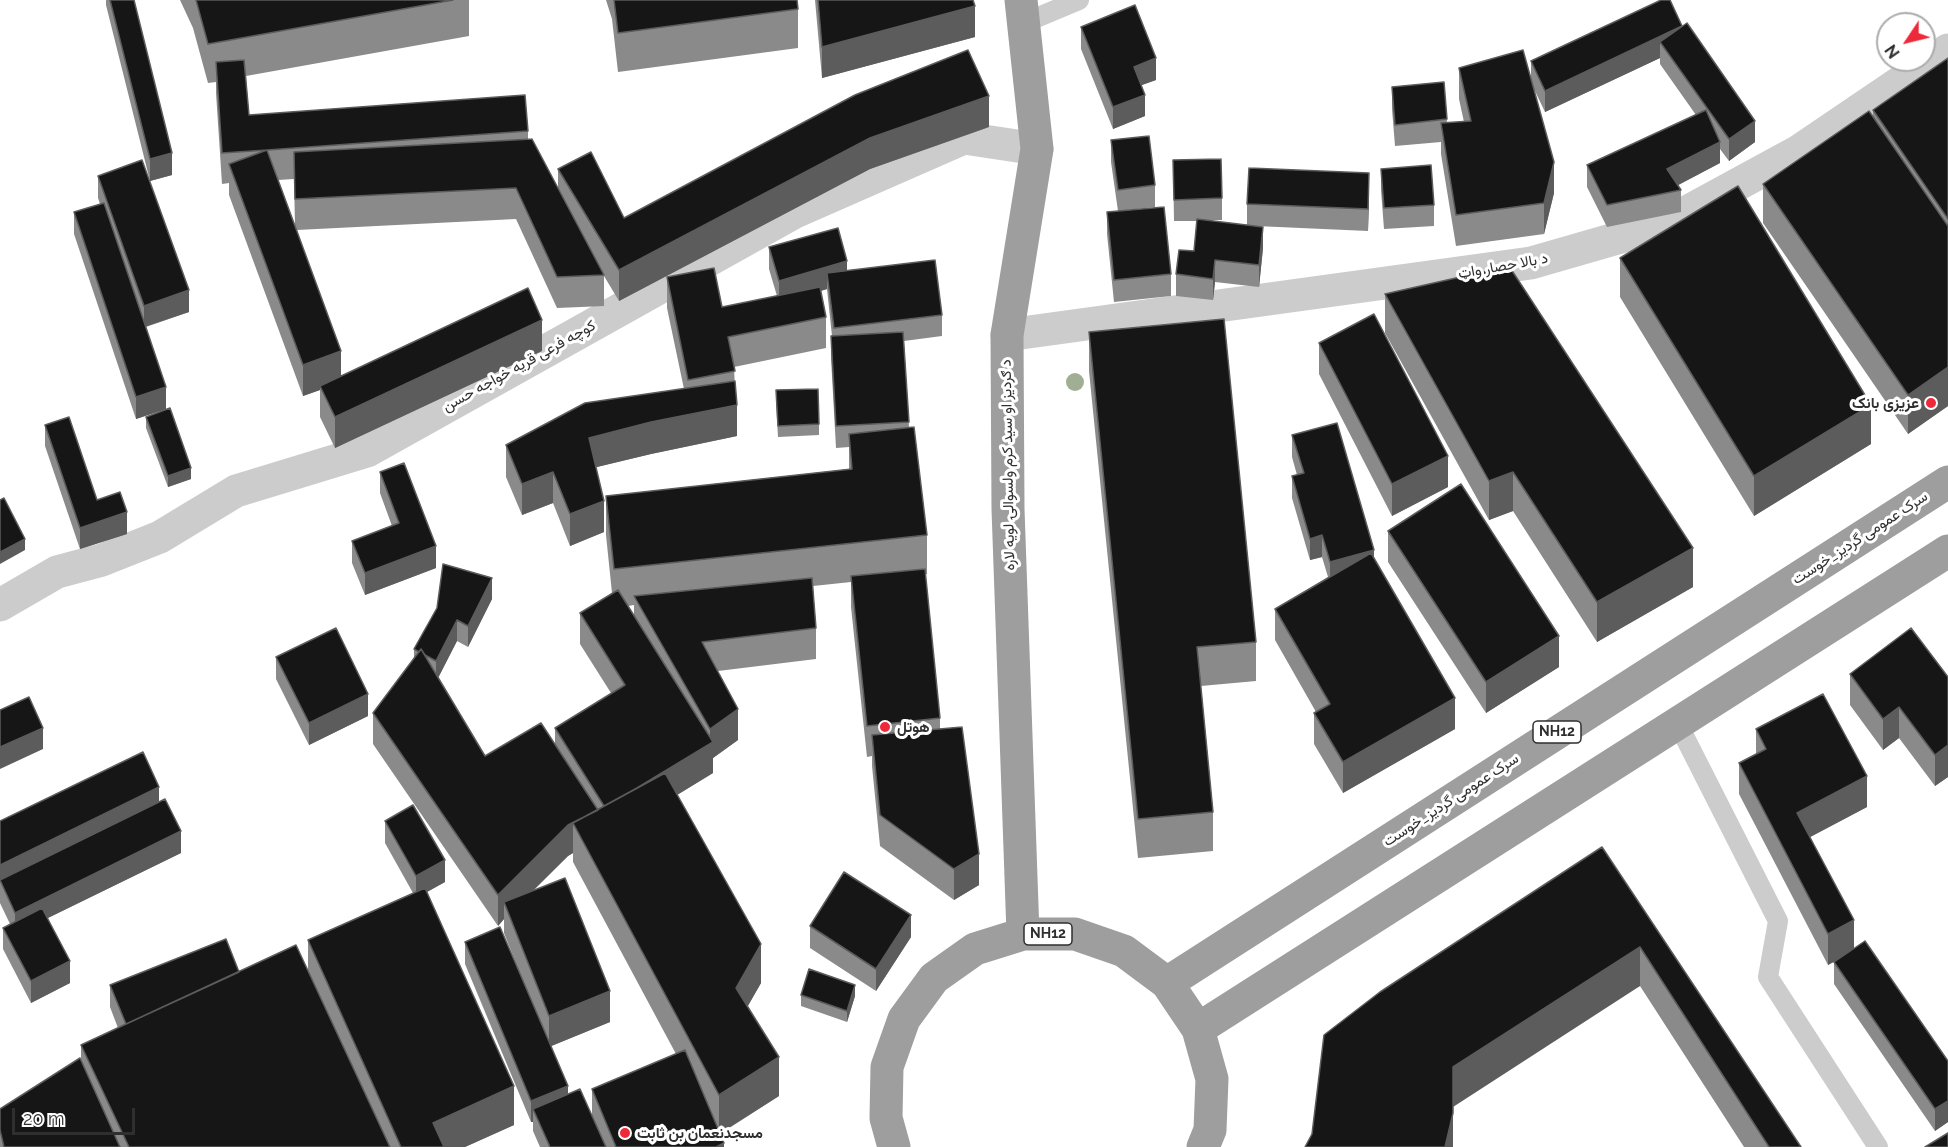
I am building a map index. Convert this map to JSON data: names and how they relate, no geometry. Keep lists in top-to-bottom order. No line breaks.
{"streets":{"highway":["د ګردیز او سید کرم ولسوالۍ لویه لاره","سرک عمومی گردیز_خوست","NH12"],"street":["د بالا حصار واټ","کوچه فرعی قریه خواجه حسن"]},"crossings":[["د بالا حصار واټ","د ګردیز او سید کرم ولسوالۍ لویه لاره"],["کوچه فرعی قریه خواجه حسن","د ګردیز او سید کرم ولسوالۍ لویه لاره"],["د ګردیز او سید کرم ولسوالۍ لویه لاره","NH12"],["سرک عمومی گردیز_خوست","NH12"]],"places":["عزیزی بانک","هوتل","مسجدنعمان بن ثابت"],"scale_bar":"20 m","north":"bottom left"}
